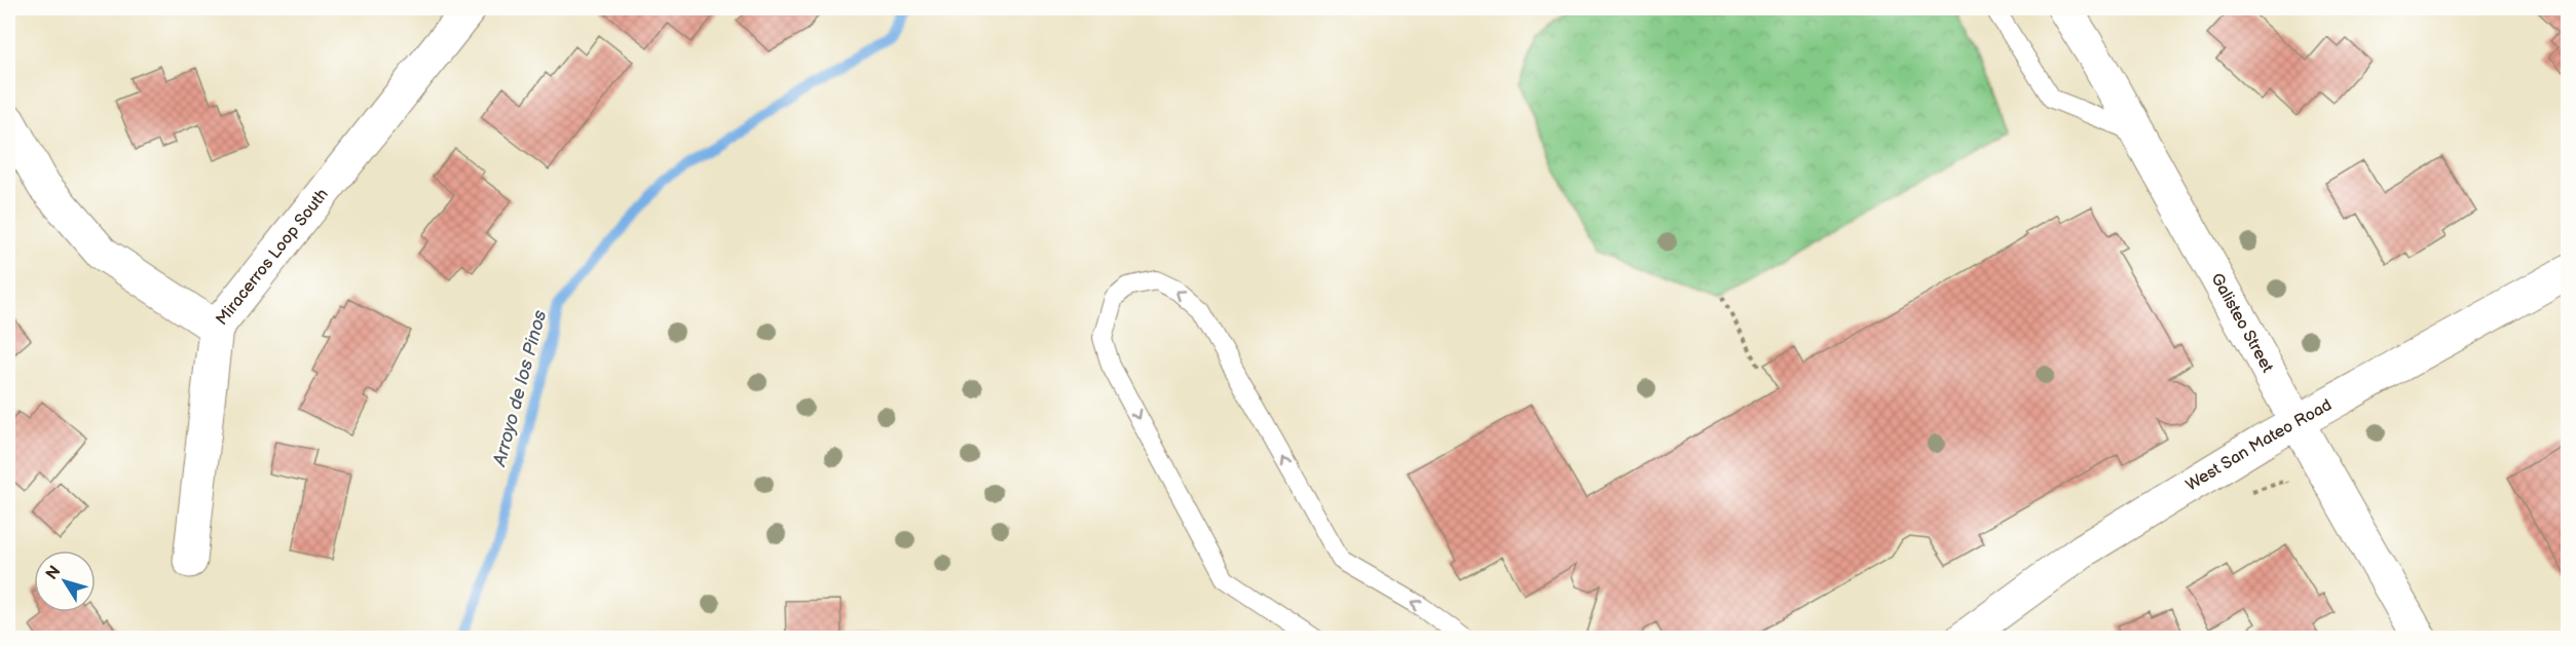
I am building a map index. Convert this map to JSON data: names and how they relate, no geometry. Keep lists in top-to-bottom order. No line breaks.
{"streets":{"street":["Miracerros Loop South","Galisteo Street","West San Mateo Road"]},"crossings":[["Galisteo Street","West San Mateo Road"]],"water":["Arroyo de los Pinos"],"north":"top left"}
